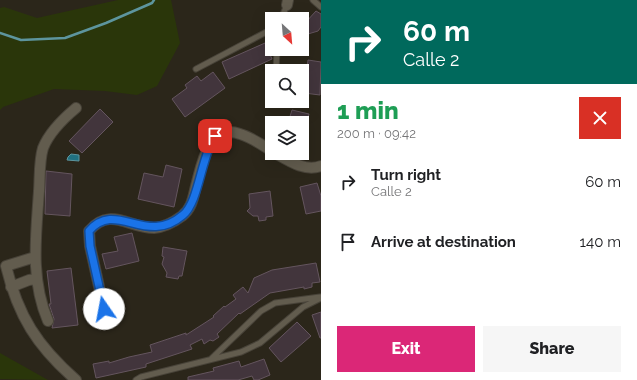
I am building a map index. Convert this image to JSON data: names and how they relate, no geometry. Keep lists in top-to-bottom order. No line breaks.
{"north":"bottom right","page":{"turn":["60 m","Calle 2"],"heading":["1 min","200 m · 09:42"],"list":[{"name":"Turn right","note":"Calle 2","value":"60 m"},{"name":"Arrive at destination","value":"140 m"}],"buttons":["Exit","Share"]}}
